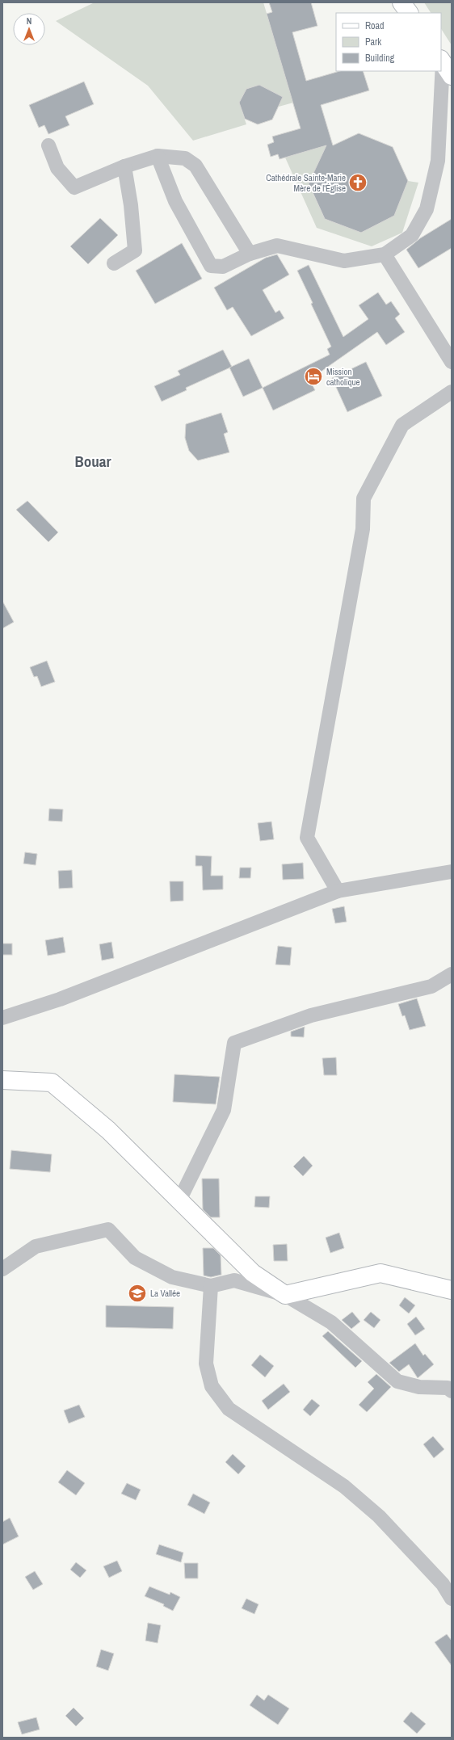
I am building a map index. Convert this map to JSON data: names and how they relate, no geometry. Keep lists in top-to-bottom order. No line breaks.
{"districts":["Bouar"],"places":{"church":["Cathédrale Sainte-Marie Mère de l'Église"],"hotel":["Mission catholique"],"school or university":["La Vallée"]},"legend":["Road","Park","Building"],"north":"top"}
